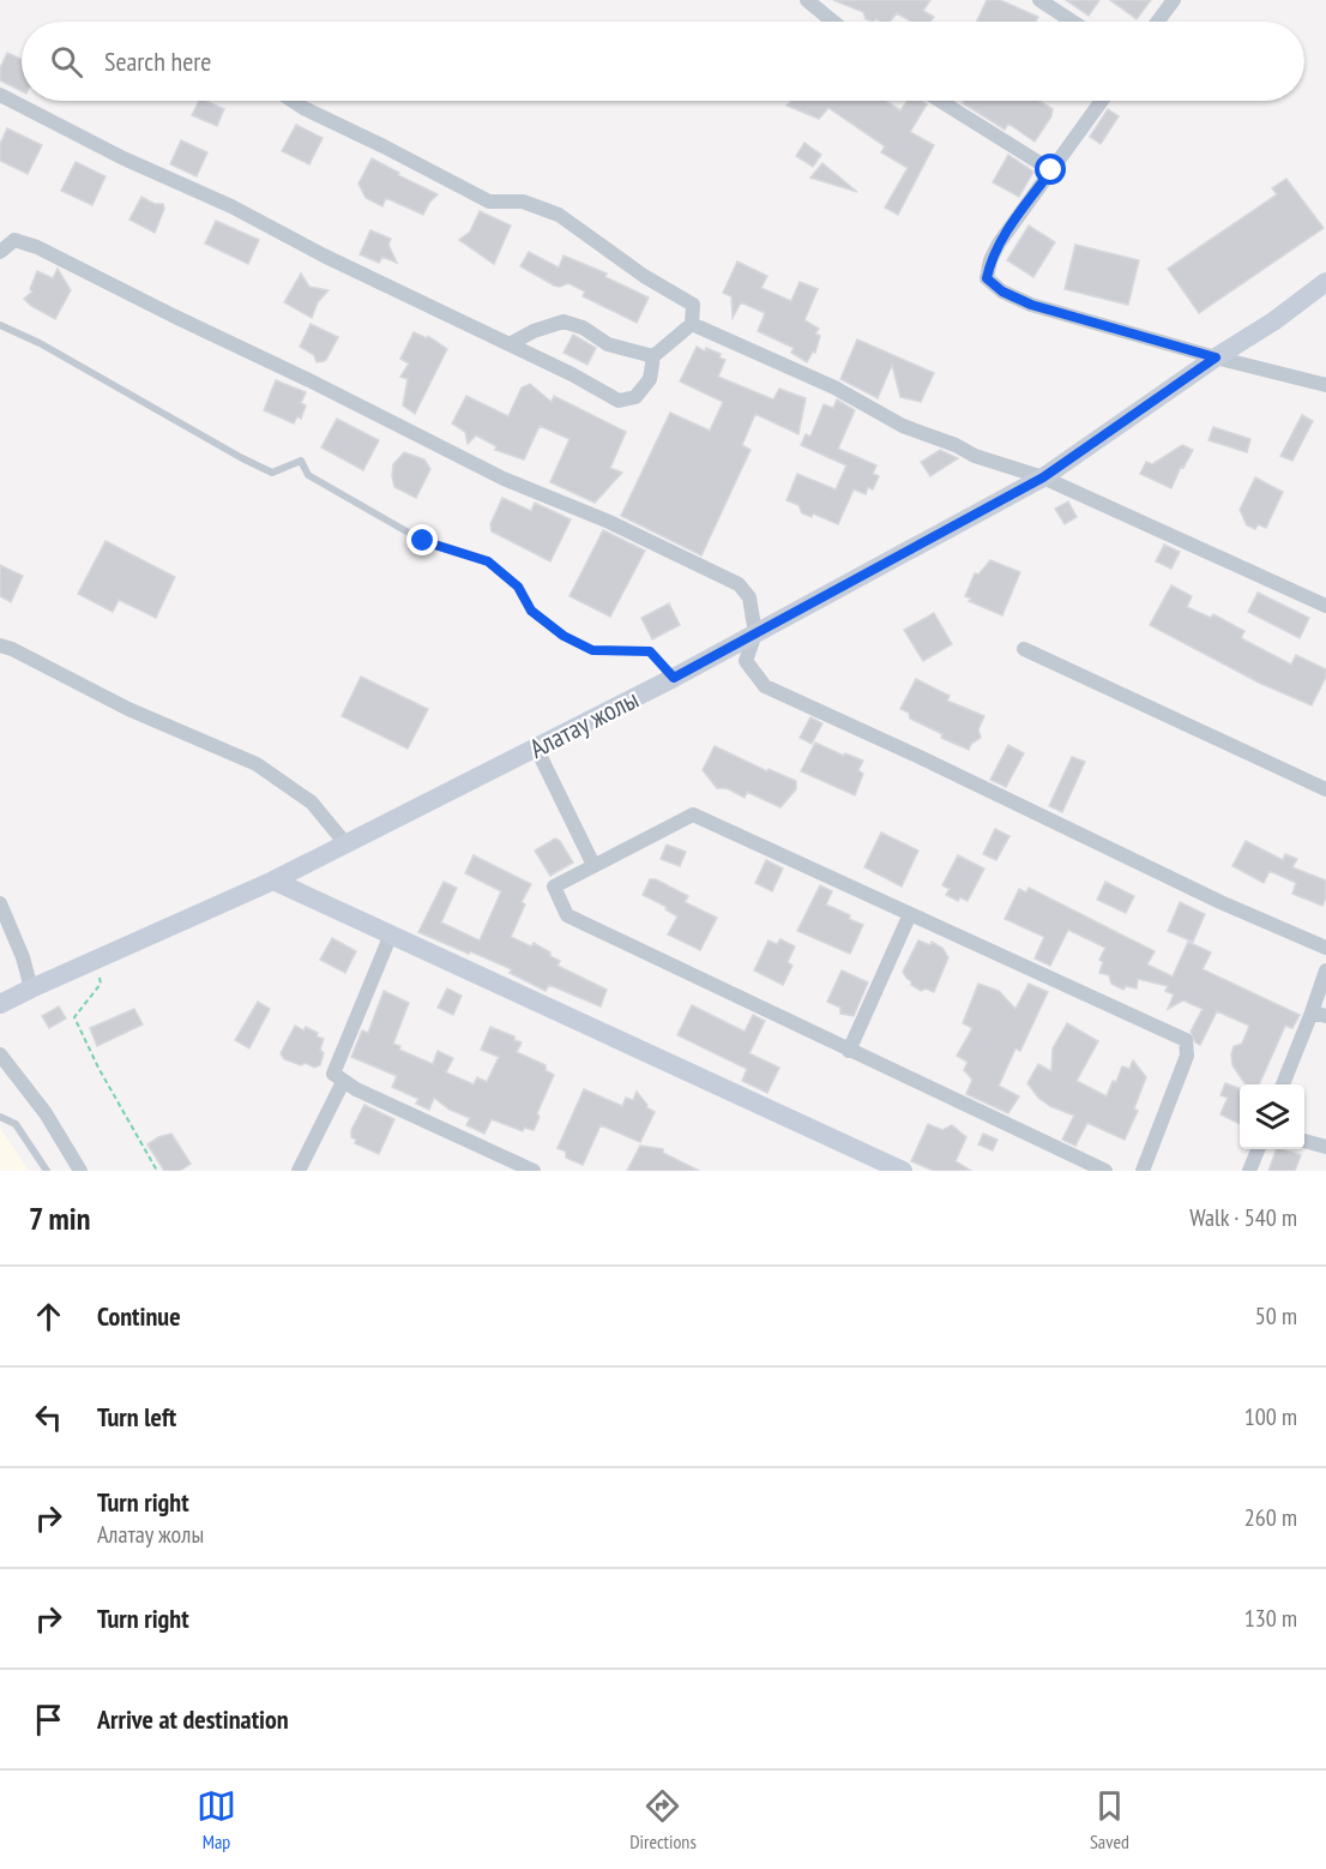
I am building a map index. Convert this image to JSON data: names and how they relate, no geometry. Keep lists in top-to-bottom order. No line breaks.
{"streets":{"main road":["Алатау жолы"]},"page":{"search":"Search here","heading":["7 min","Walk · 540 m"],"list":[["Continue","50 m"],["Turn left","100 m"],["Turn right","Алатау жолы","260 m"],["Turn right","130 m"],"Arrive at destination"],"nav":["Map","Directions","Saved"]}}
